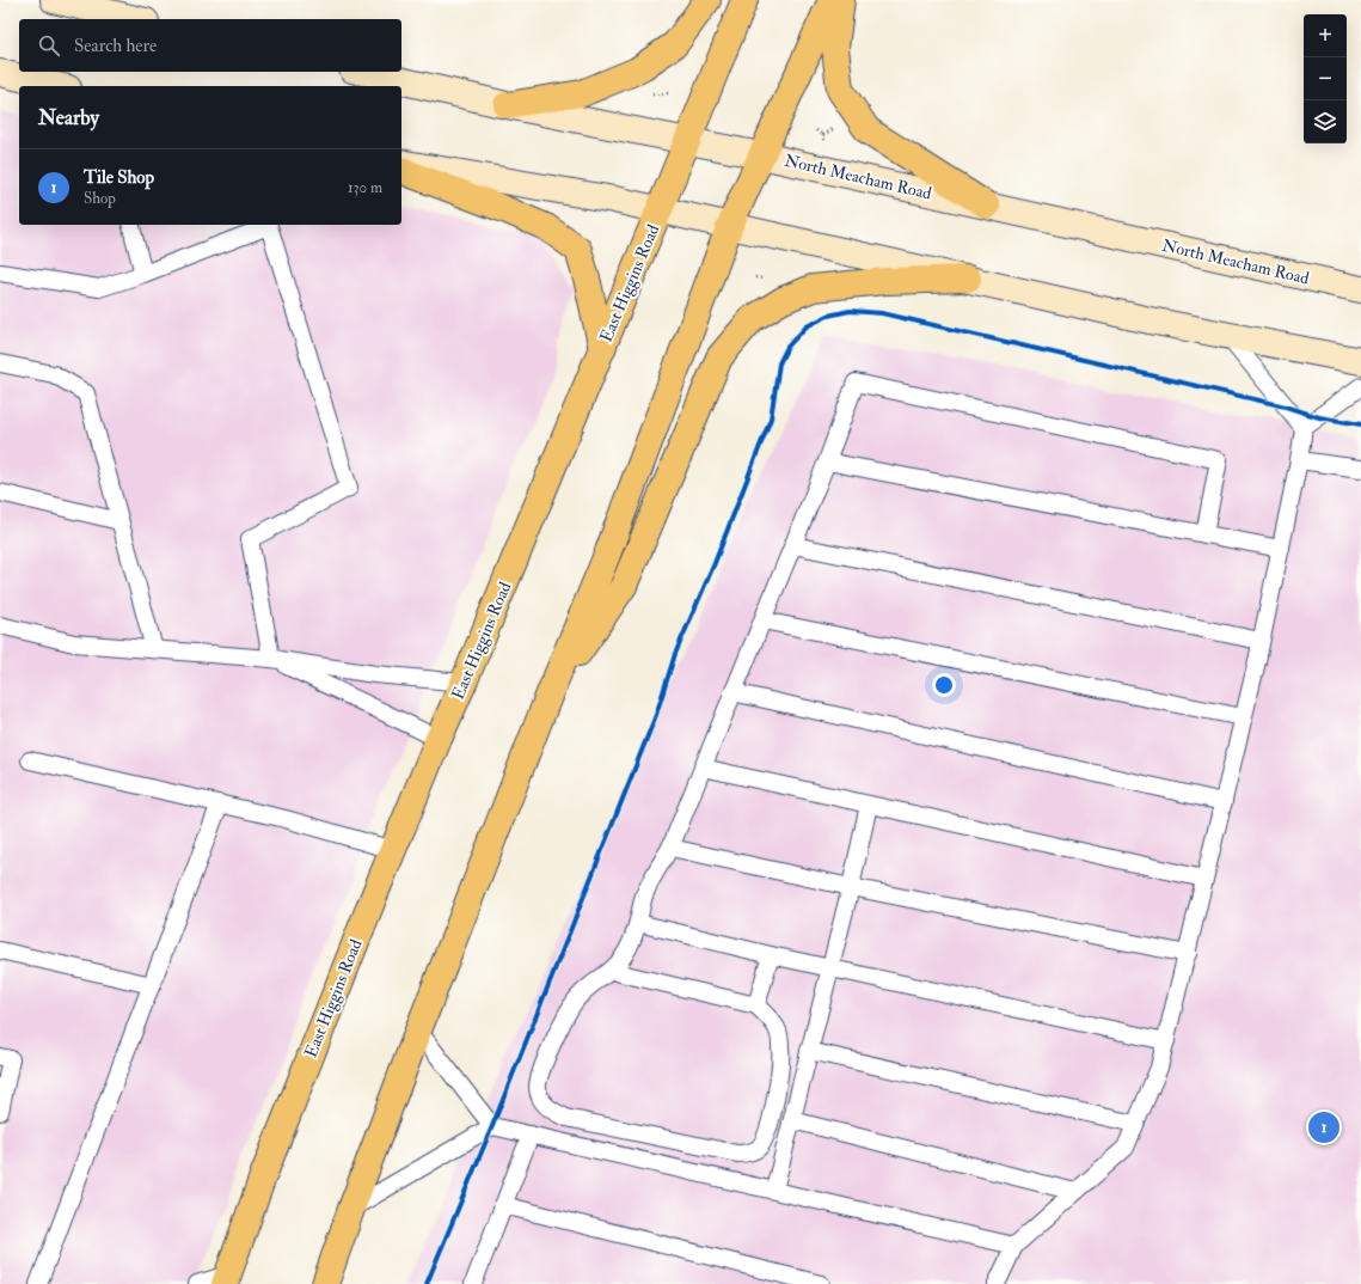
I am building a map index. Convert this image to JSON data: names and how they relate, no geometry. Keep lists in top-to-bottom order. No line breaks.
{"streets":{"main road":["North Meacham Road","East Higgins Road"]},"crossings":[["North Meacham Road","East Higgins Road"]],"page":{"map_buttons":["+","−"],"search":"Search here","heading":"Nearby","list":[{"mark":"1","name":"Tile Shop","note":"Shop","value":"130 m"}],"pins":"1"}}
